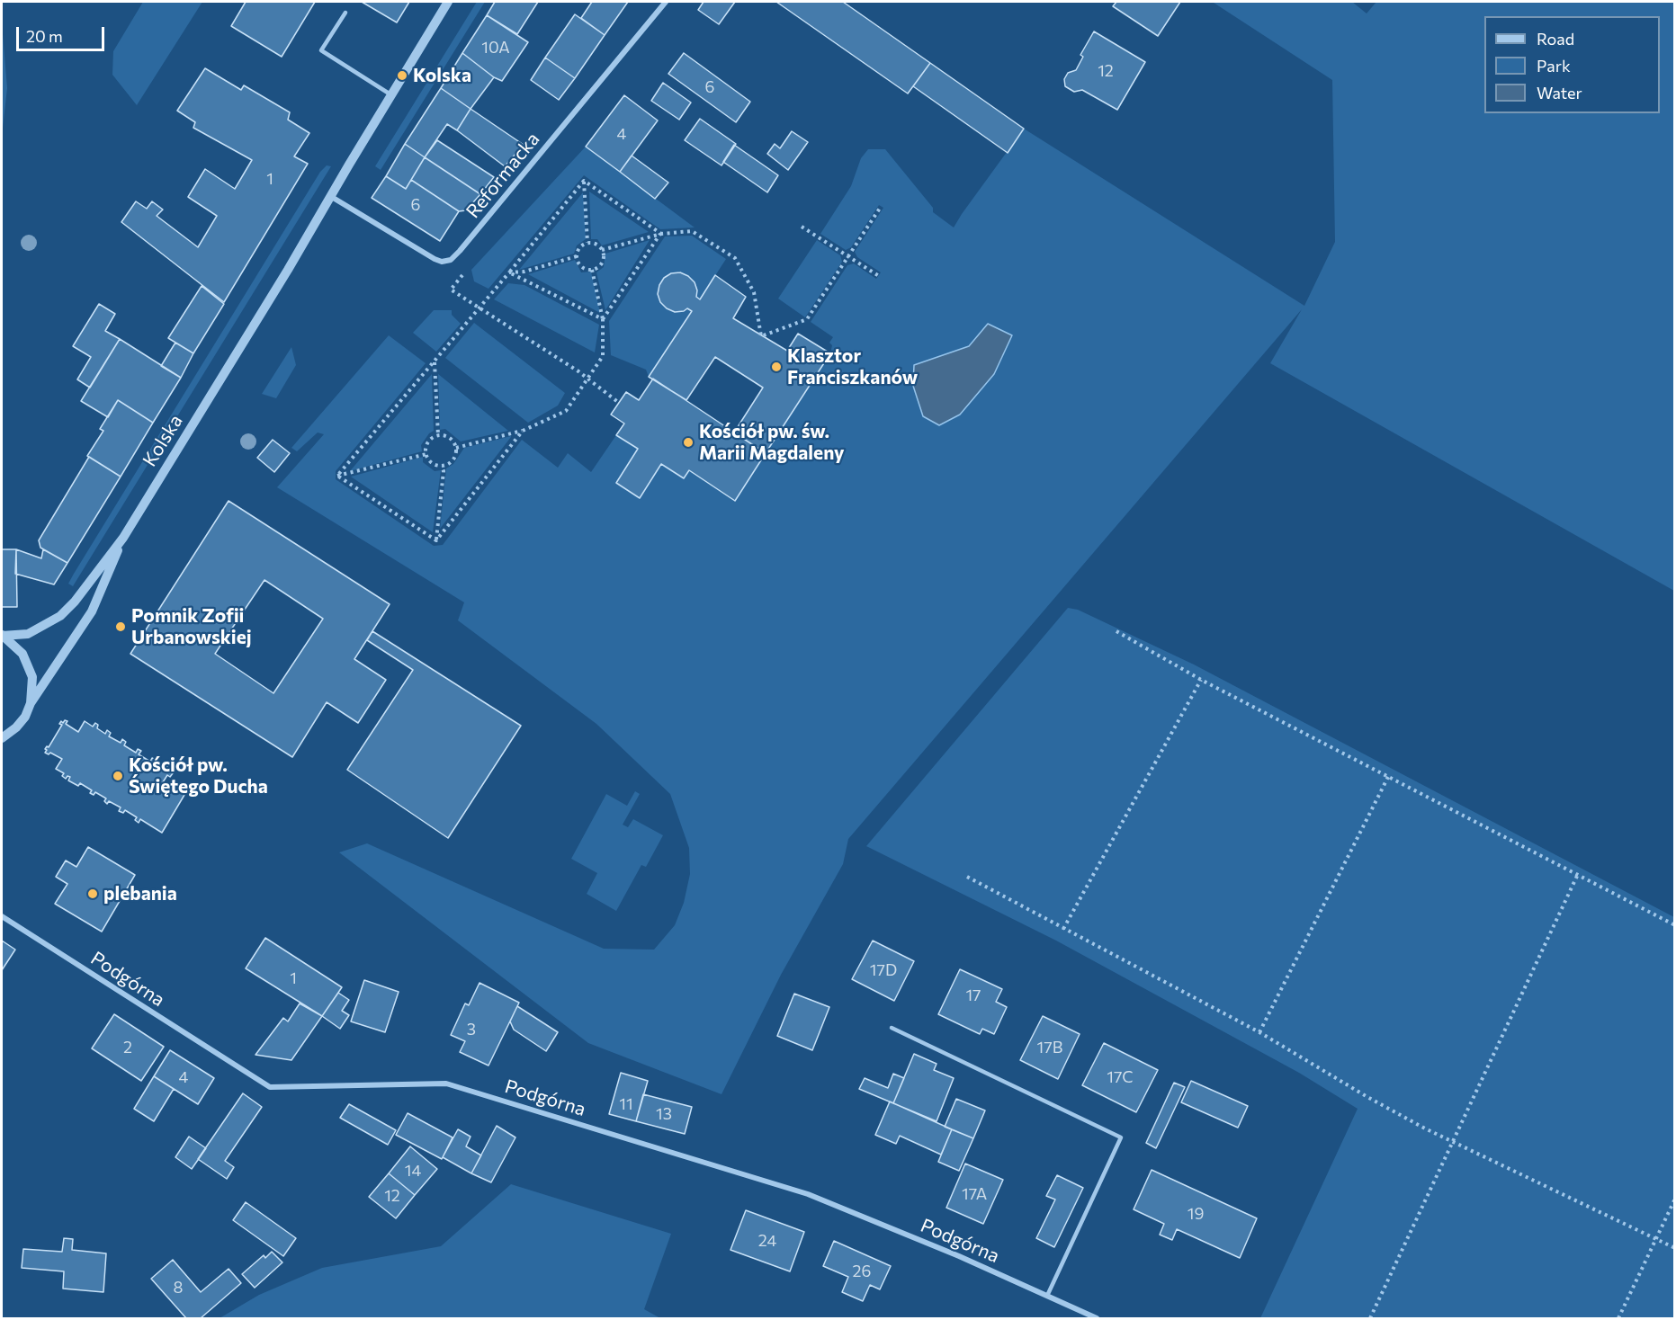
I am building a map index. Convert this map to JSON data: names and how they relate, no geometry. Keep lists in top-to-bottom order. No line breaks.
{"streets":{"street":["Reformacka","Kolska","Podgórna"]},"crossings":[["Reformacka","Kolska"]],"places":["Kolska","Klasztor Franciszkanów","Kościół pw. św. Marii Magdaleny","Pomnik Zofii Urbanowskiej","Kościół pw. Świętego Ducha","plebania"],"house_numbers":["10A","12","6","4","1","6","17D","1","17","3","2","17B","4","17C","11","13","14","17A","12","19","24","26","8"],"legend":["Road","Park","Water"],"scale_bar":"20 m"}
